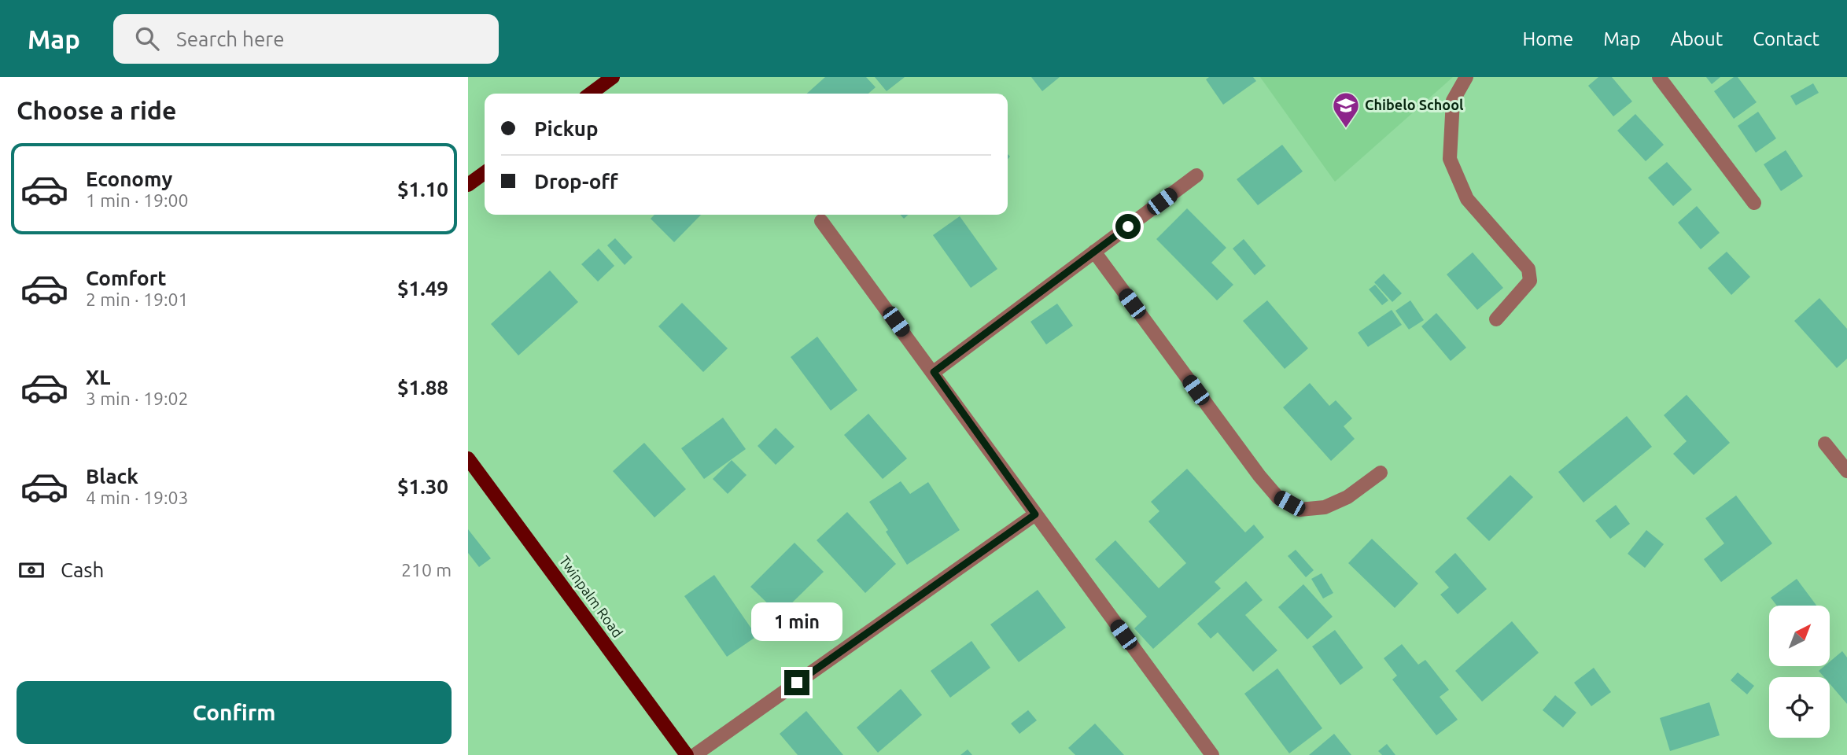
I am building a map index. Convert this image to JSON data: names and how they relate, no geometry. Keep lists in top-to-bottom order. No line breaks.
{"streets":{"main road":["Twinpalm Road"]},"places":{"school or university":["Chibelo School"]},"north":"top right","page":{"header":"Map","search":"Search here","nav":["Home","Map","About","Contact"],"heading":"Choose a ride","banner":["Pickup","Drop-off"],"list":[{"name":"Economy","note":"1 min · 19:00","value":"$1.10"},{"name":"Comfort","note":"2 min · 19:01","value":"$1.49"},{"name":"XL","note":"3 min · 19:02","value":"$1.88"},{"name":"Black","note":"4 min · 19:03","value":"$1.30"}],"pay":["Cash","210 m"],"bubble":"1 min","buttons":"Confirm"}}
